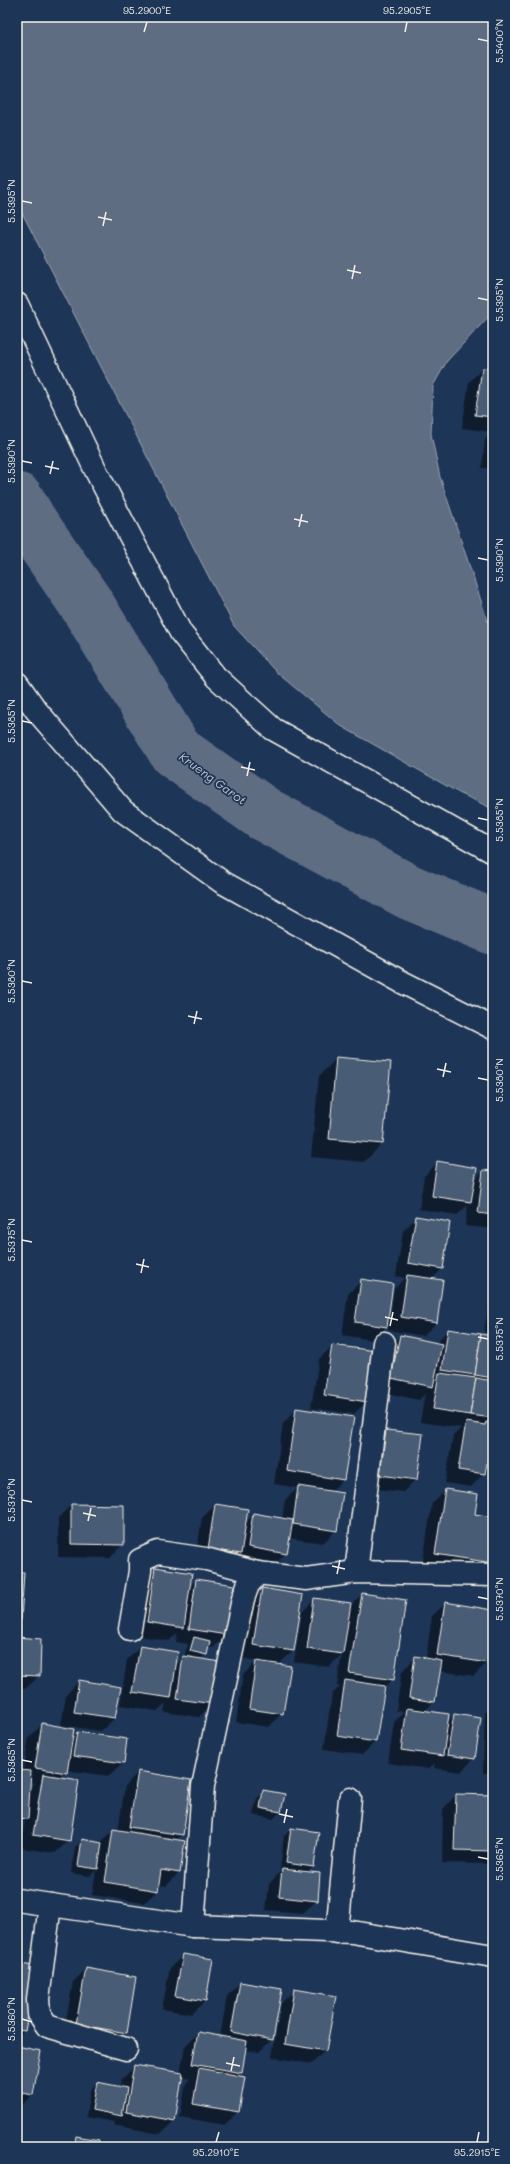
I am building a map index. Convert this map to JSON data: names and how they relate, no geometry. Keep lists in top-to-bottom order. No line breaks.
{"water":["Krueng Garot"],"coordinates":["95.2900°E","95.2905°E","5.5400°N","5.5395°N","5.5390°N","5.5385°N","5.5380°N","5.5375°N","5.5370°N","5.5365°N","5.5360°N","95.2910°E","95.2915°E"]}
